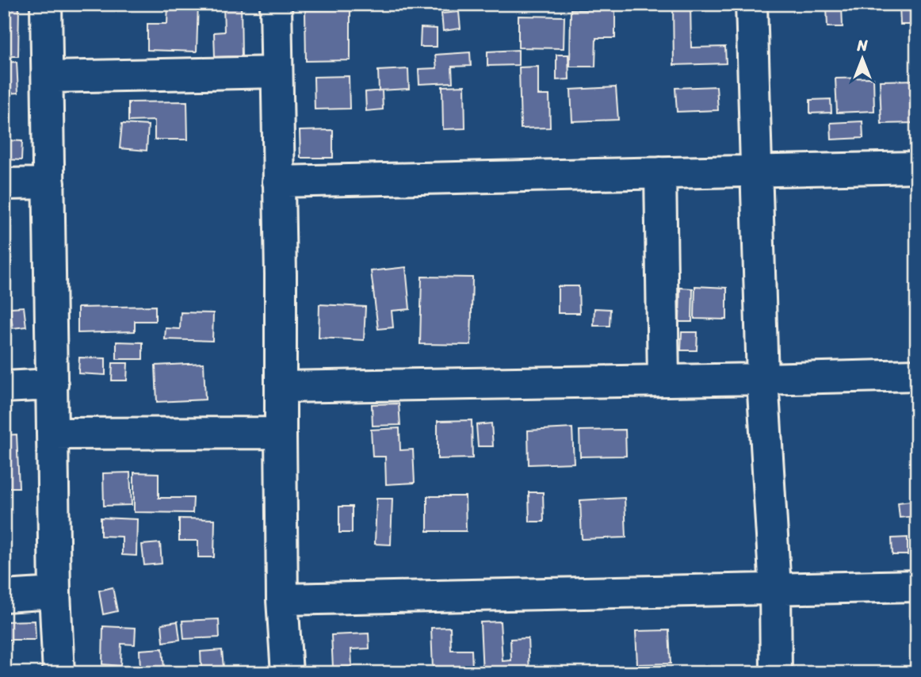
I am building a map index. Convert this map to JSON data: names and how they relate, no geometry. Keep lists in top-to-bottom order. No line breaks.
{"north":"top"}
